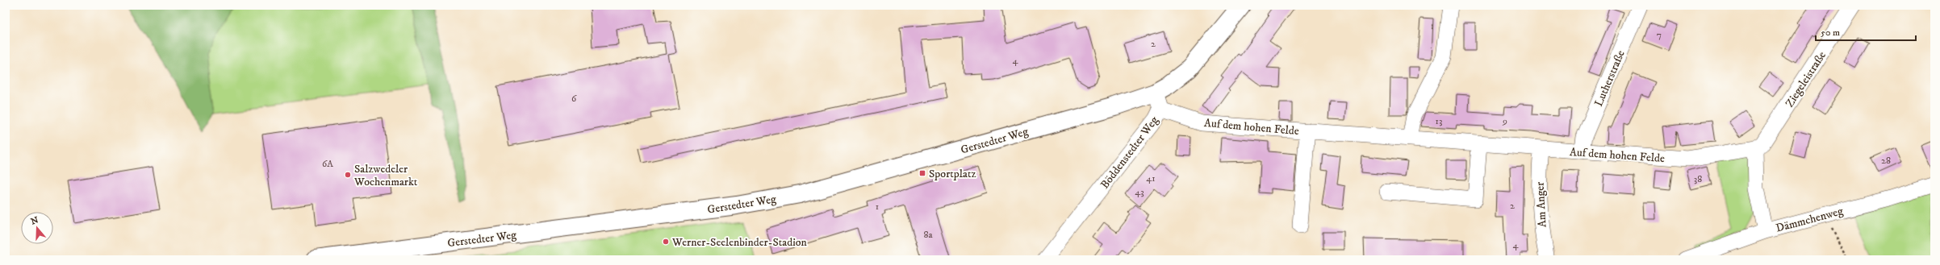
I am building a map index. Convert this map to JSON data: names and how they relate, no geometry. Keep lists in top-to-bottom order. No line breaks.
{"streets":{"street":["Lutherstraße","Ziegeleistraße","Auf dem hohen Felde","Gerstedter Weg","Böddenstedter Weg","Am Anger","Dämmchenweg"]},"crossings":[["Lutherstraße","Auf dem hohen Felde"],["Ziegeleistraße","Auf dem hohen Felde"],["Auf dem hohen Felde","Böddenstedter Weg"],["Auf dem hohen Felde","Am Anger"],["Gerstedter Weg","Böddenstedter Weg"]],"places":{"transit":["Sportplatz"],"other":["Salzwedeler Wochenmarkt","Werner-Seelenbinder-Stadion"]},"house_numbers":["7","2","4","6","13","9","28","6A","41","38","43","2","1","8a","4"],"scale_bar":"50 m","north":"top"}
